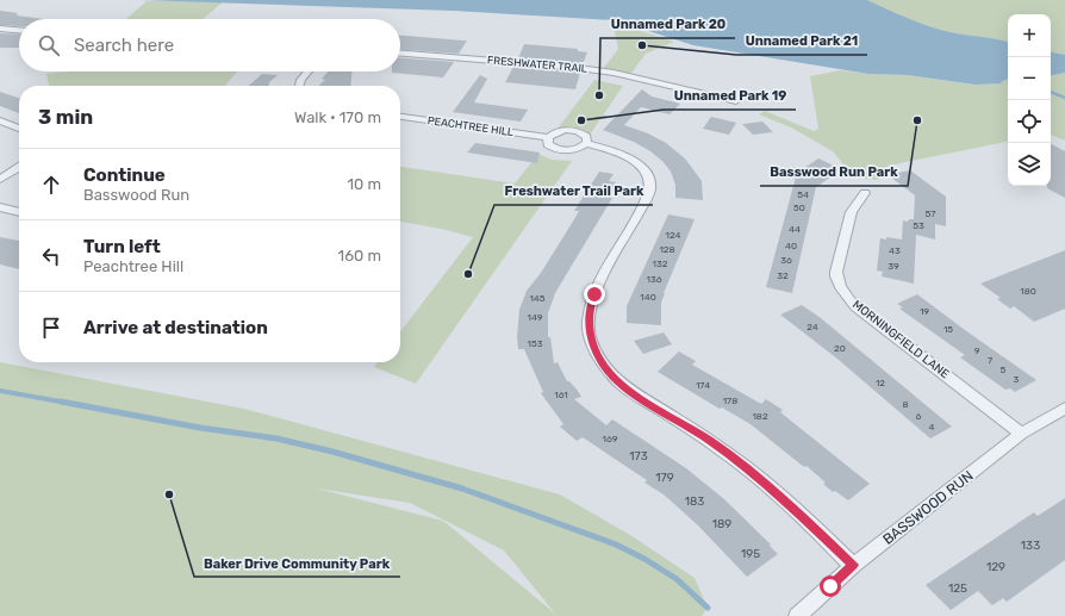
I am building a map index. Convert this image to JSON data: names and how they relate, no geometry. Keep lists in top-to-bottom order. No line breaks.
{"streets":{"street":["FRESHWATER TRAIL","PEACHTREE HILL","MORNINGFIELD LANE","BASSWOOD RUN"]},"crossings":[["PEACHTREE HILL","BASSWOOD RUN"],["MORNINGFIELD LANE","BASSWOOD RUN"]],"places":["Unnamed Park 21","Unnamed Park 20","Unnamed Park 19","Basswood Run Park","Freshwater Trail Park","Baker Drive Community Park"],"house_numbers":["54","50","57","53","44","124","40","128","43","36","132","39","32","136","180","140","145","19","149","24","15","153","20","9","7","5","3","12","174","161","178","8","182","6","4","169","173","179","183","189","133","195","129","125"],"page":{"map_buttons":["+","−"],"search":"Search here","heading":["3 min","Walk · 170 m"],"list":[["Continue","Basswood Run","10 m"],["Turn left","Peachtree Hill","160 m"],"Arrive at destination"]}}
